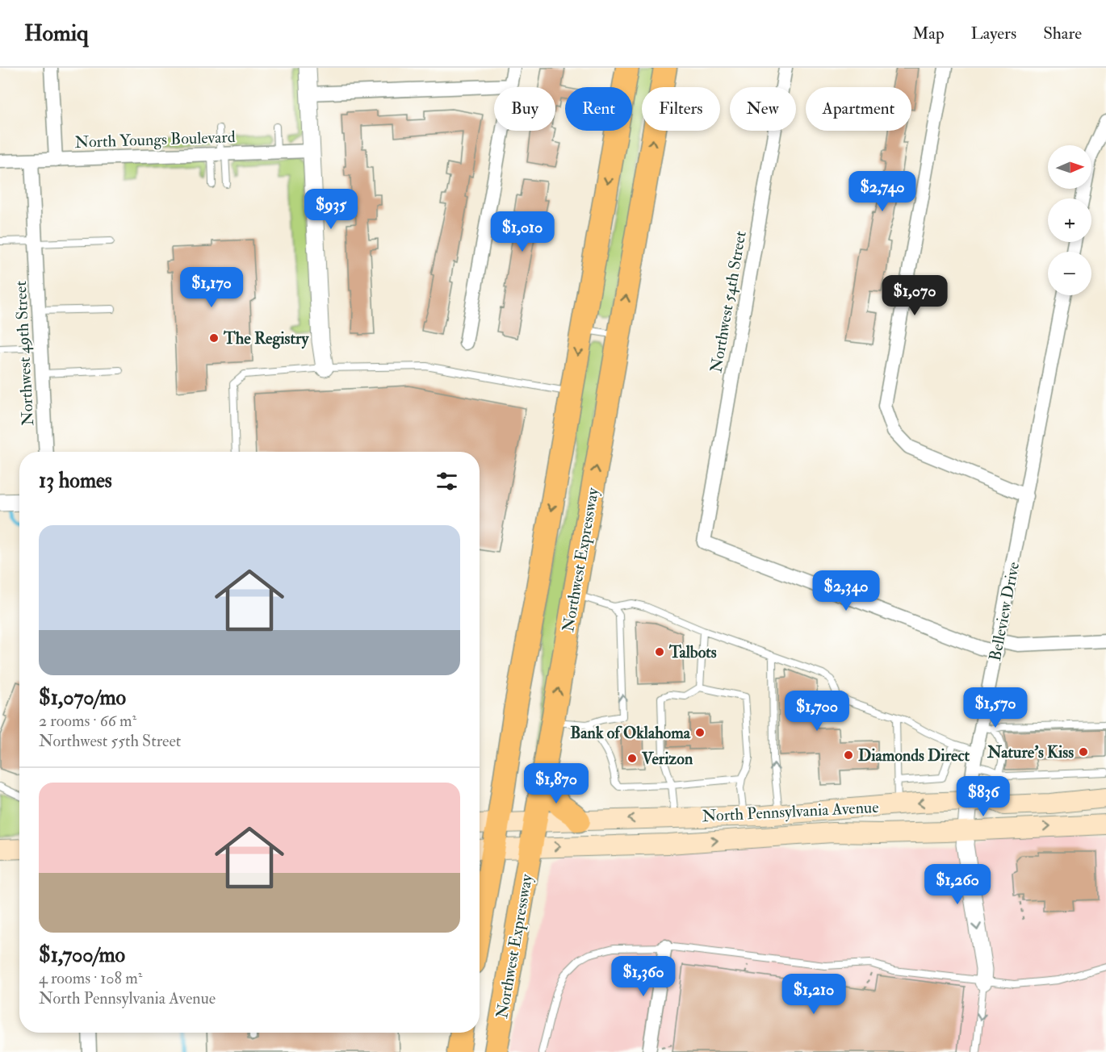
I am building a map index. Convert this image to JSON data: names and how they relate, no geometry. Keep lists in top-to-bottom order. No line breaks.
{"streets":{"highway":["Northwest Expressway"],"main road":["North Pennsylvania Avenue"],"street":["North Youngs Boulevard","Northwest 54th Street","Northwest 49th Street","Belleview Drive"]},"crossings":[["North Youngs Boulevard","Northwest 49th Street"],["Northwest 54th Street","Belleview Drive"],["Northwest Expressway","North Pennsylvania Avenue"],["Belleview Drive","North Pennsylvania Avenue"]],"places":["The Registry","Talbots","Bank of Oklahoma","Nature's Kiss","Diamonds Direct","Verizon"],"north":"right","page":{"header":"Homiq","nav":["Map","Layers","Share"],"chip":["Buy","Rent","Filters","New","Apartment"],"map_buttons":["+","−"],"price":["$2,740","$935","$1,010","$1,170","$1,070","$2,340","$1,570","$1,700","$1,870","$836","$1,260","$1,360","$1,210"],"heading":"13 homes","list":[{"name":"$1,070/mo","note":"2 rooms · 66 m² · Northwest 55th Street"},{"name":"$1,700/mo","note":"4 rooms · 108 m² · North Pennsylvania Avenue"}]}}
